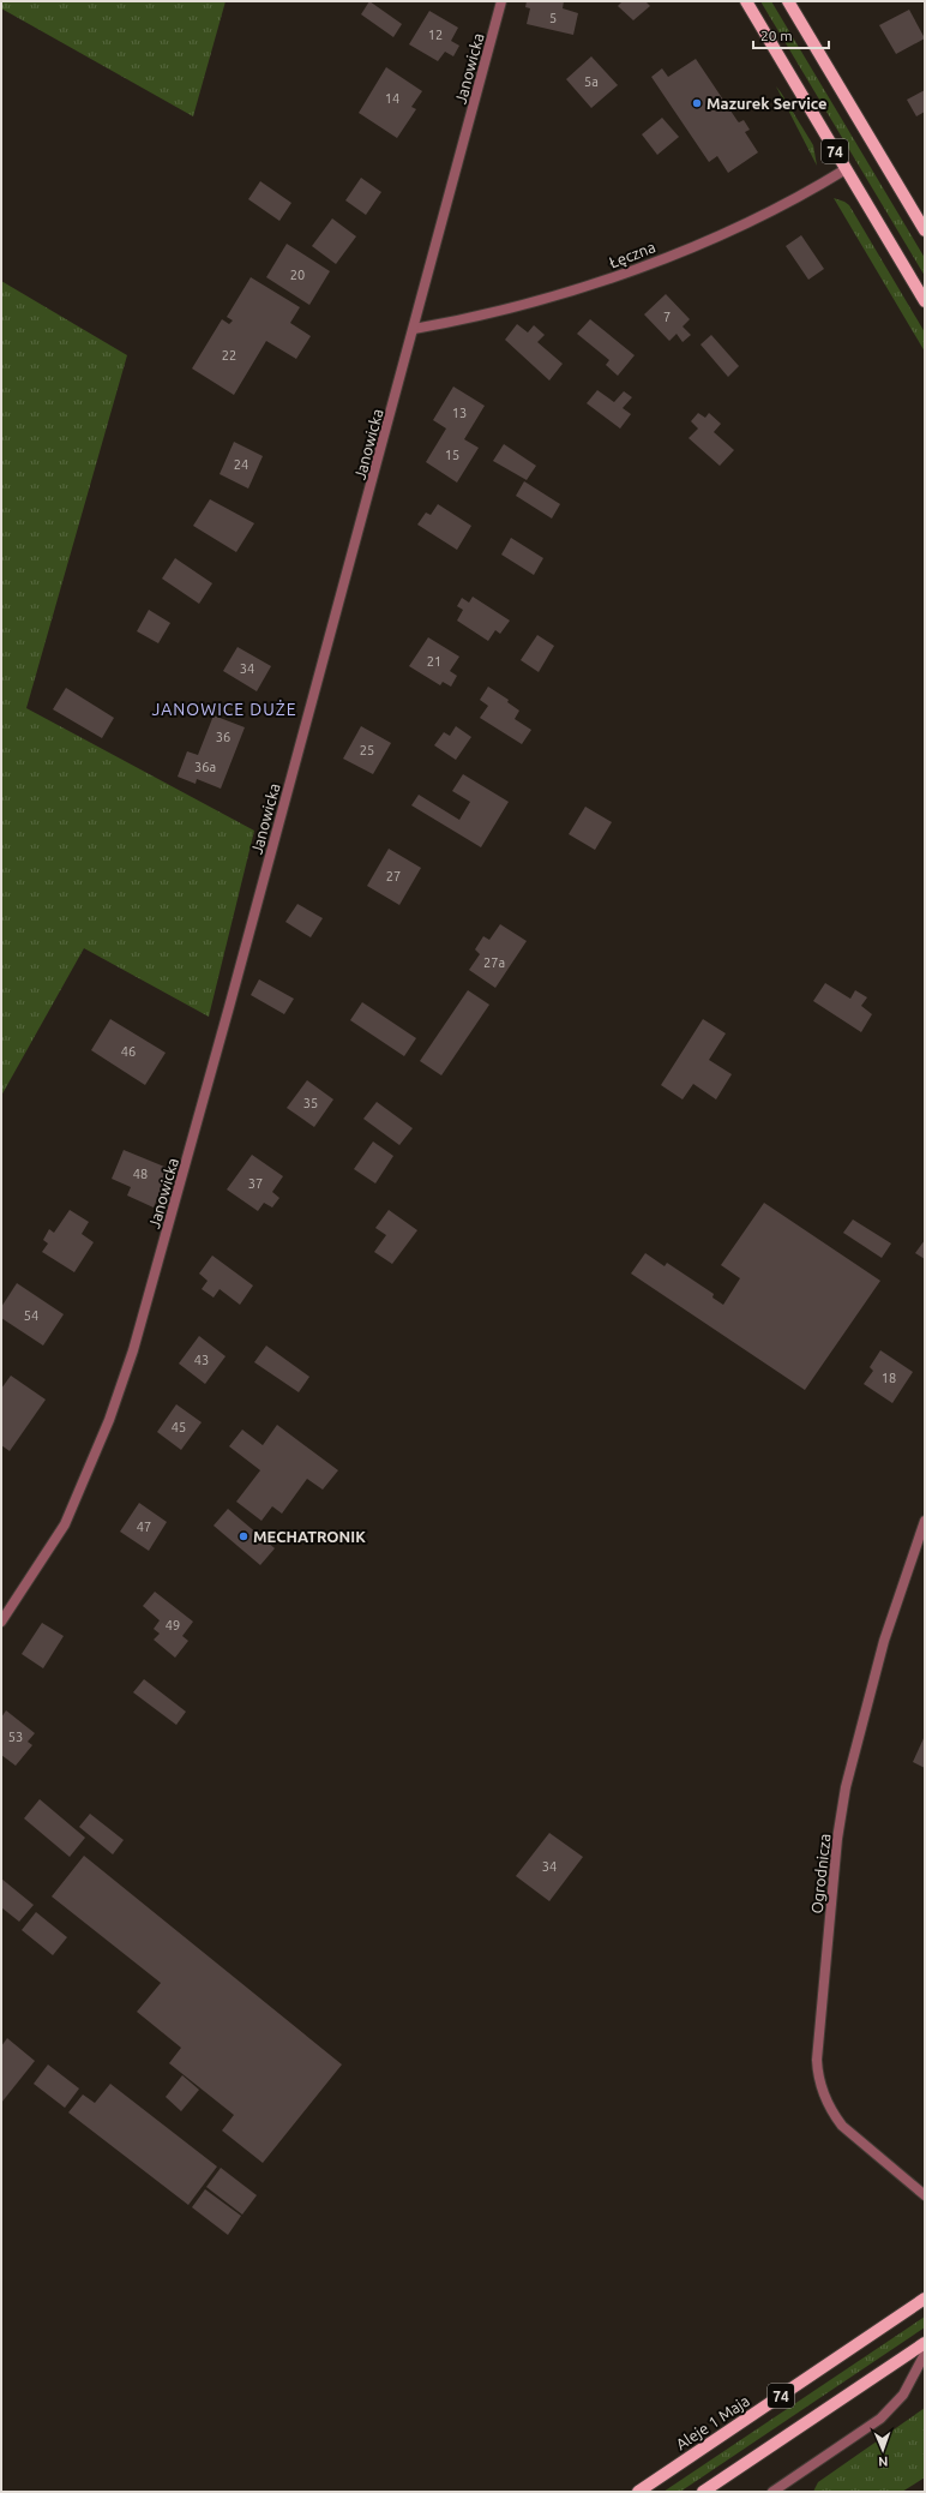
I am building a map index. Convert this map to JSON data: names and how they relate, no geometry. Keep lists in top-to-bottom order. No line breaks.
{"streets":{"main road":["74","Aleje 1 Maja"],"street":["Janowicka","Łęczna","Ogrodnicza"]},"crossings":[["Janowicka","Łęczna"],["74","Łęczna"]],"districts":["JANOWICE DUŻE"],"places":["Mazurek Service","MECHATRONIK"],"house_numbers":["5","12","5a","14","20","7","22","13","15","24","21","34","36","25","36a","27","27a","46","35","48","37","54","43","18","45","47","49","53","34"],"scale_bar":"20 m","north":"bottom"}
